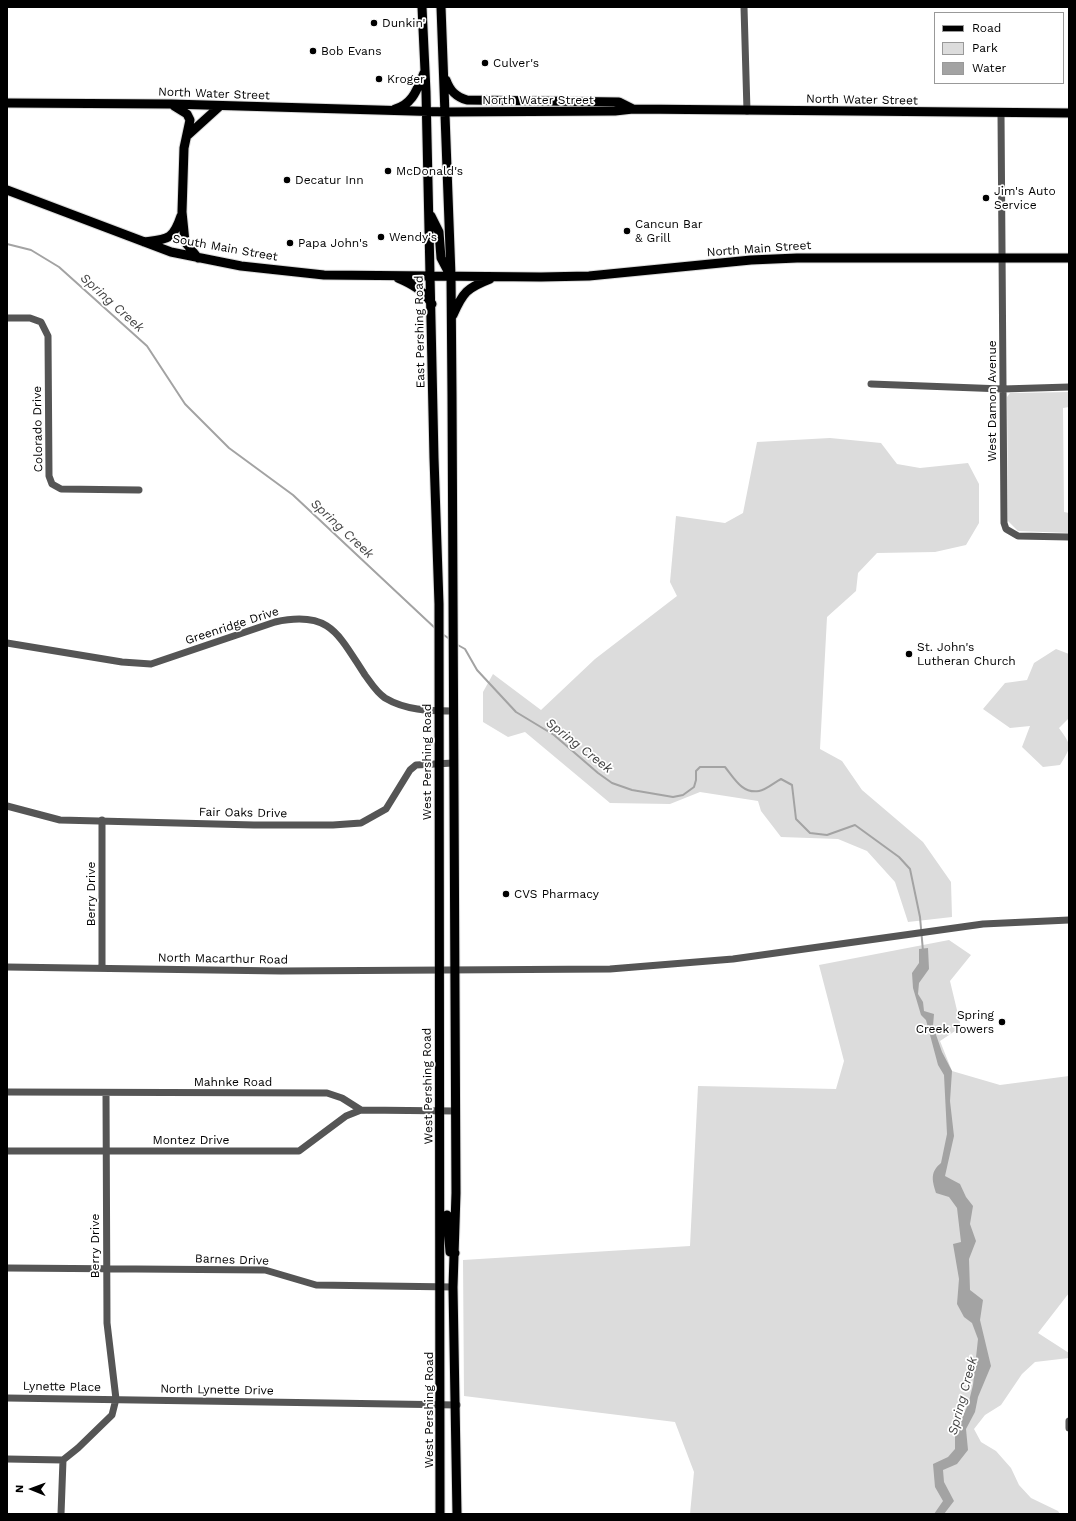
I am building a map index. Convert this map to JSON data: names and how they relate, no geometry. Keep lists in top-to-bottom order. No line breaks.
{"streets":{"main road":["North Water Street","South Main Street","North Main Street","East Pershing Road","West Pershing Road"],"street":["West Damon Avenue","Colorado Drive","Greenridge Drive","Fair Oaks Drive","Berry Drive","North Macarthur Road","Mahnke Road","Montez Drive","Barnes Drive","Lynette Place","North Lynette Drive"]},"crossings":[["North Water Street","East Pershing Road"],["North Water Street","West Damon Avenue"],["North Water Street","West Pershing Road"],["South Main Street","North Main Street"],["South Main Street","East Pershing Road"],["South Main Street","West Pershing Road"],["North Main Street","West Damon Avenue"],["North Main Street","West Pershing Road"],["East Pershing Road","West Pershing Road"],["Greenridge Drive","West Pershing Road"],["West Pershing Road","Fair Oaks Drive"],["West Pershing Road","North Macarthur Road"],["West Pershing Road","Barnes Drive"],["West Pershing Road","North Lynette Drive"],["Fair Oaks Drive","Berry Drive"],["Berry Drive","North Macarthur Road"],["Berry Drive","Mahnke Road"],["Berry Drive","Montez Drive"],["Berry Drive","Barnes Drive"],["Berry Drive","Lynette Place"],["Berry Drive","North Lynette Drive"],["Mahnke Road","Montez Drive"],["Lynette Place","North Lynette Drive"]],"water":["Spring Creek"],"places":["Dunkin'","Bob Evans","Culver's","Kroger","McDonald's","Decatur Inn","Jim's Auto Service","Cancun Bar & Grill","Wendy's","Papa John's","St. John's Lutheran Church","CVS Pharmacy","Spring Creek Towers"],"legend":["Road","Park","Water"],"north":"left"}
